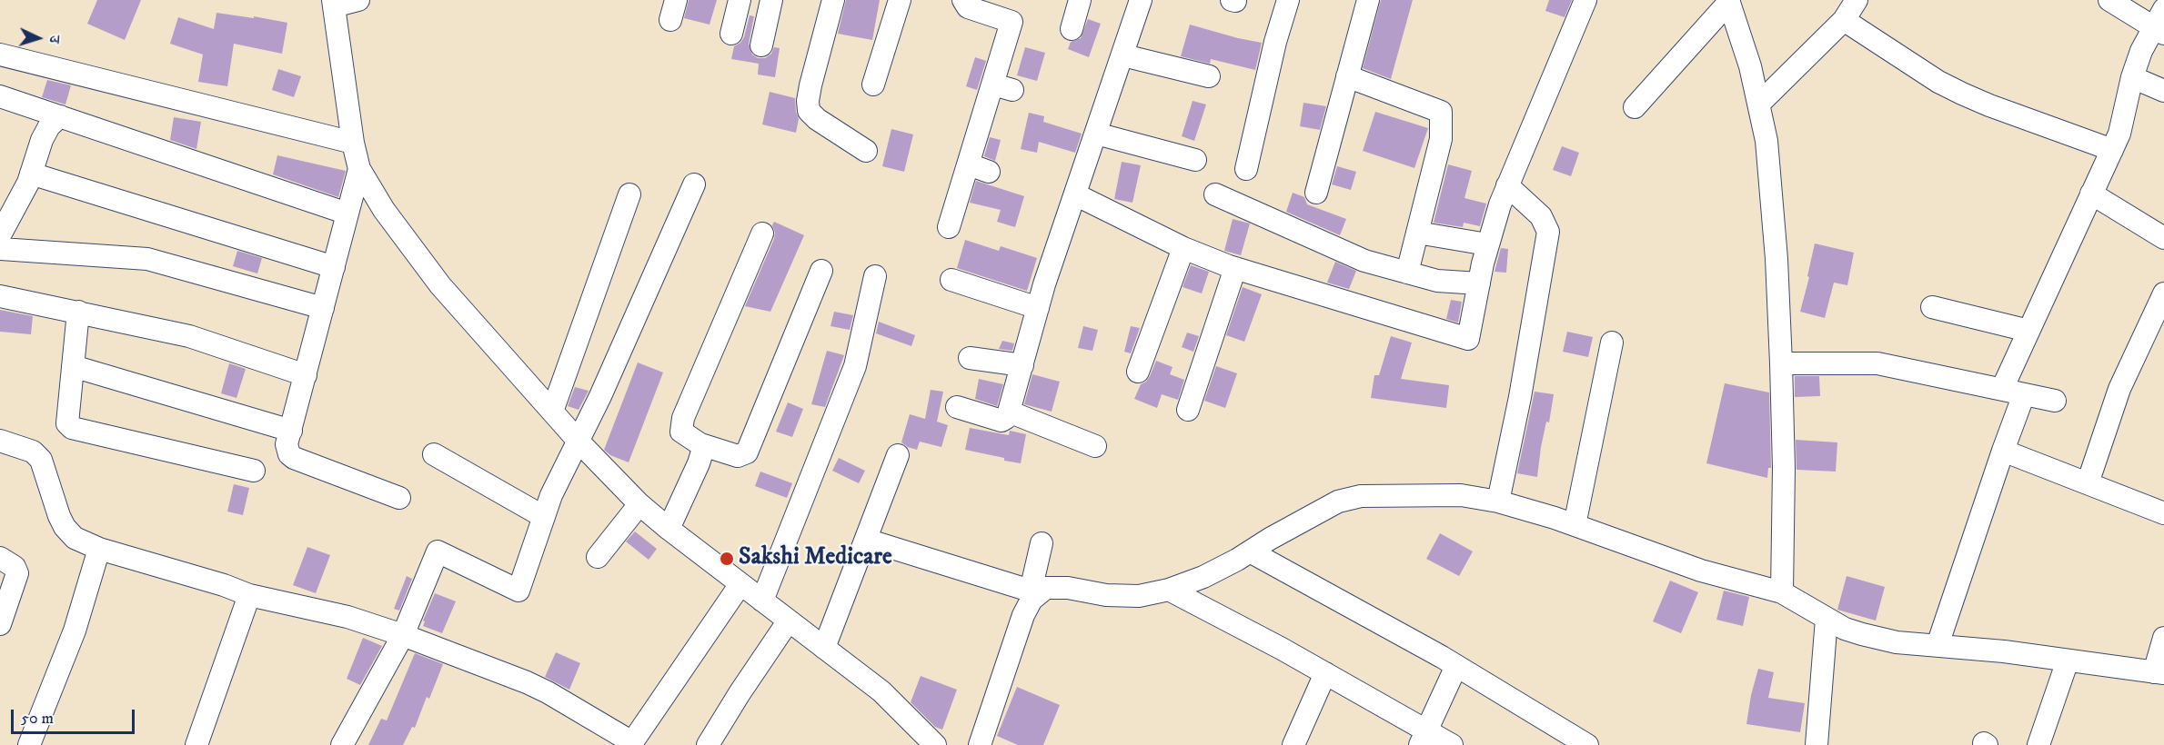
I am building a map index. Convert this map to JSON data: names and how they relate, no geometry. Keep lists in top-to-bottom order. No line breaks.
{"places":["Sakshi Medicare"],"scale_bar":"50 m","north":"right"}
